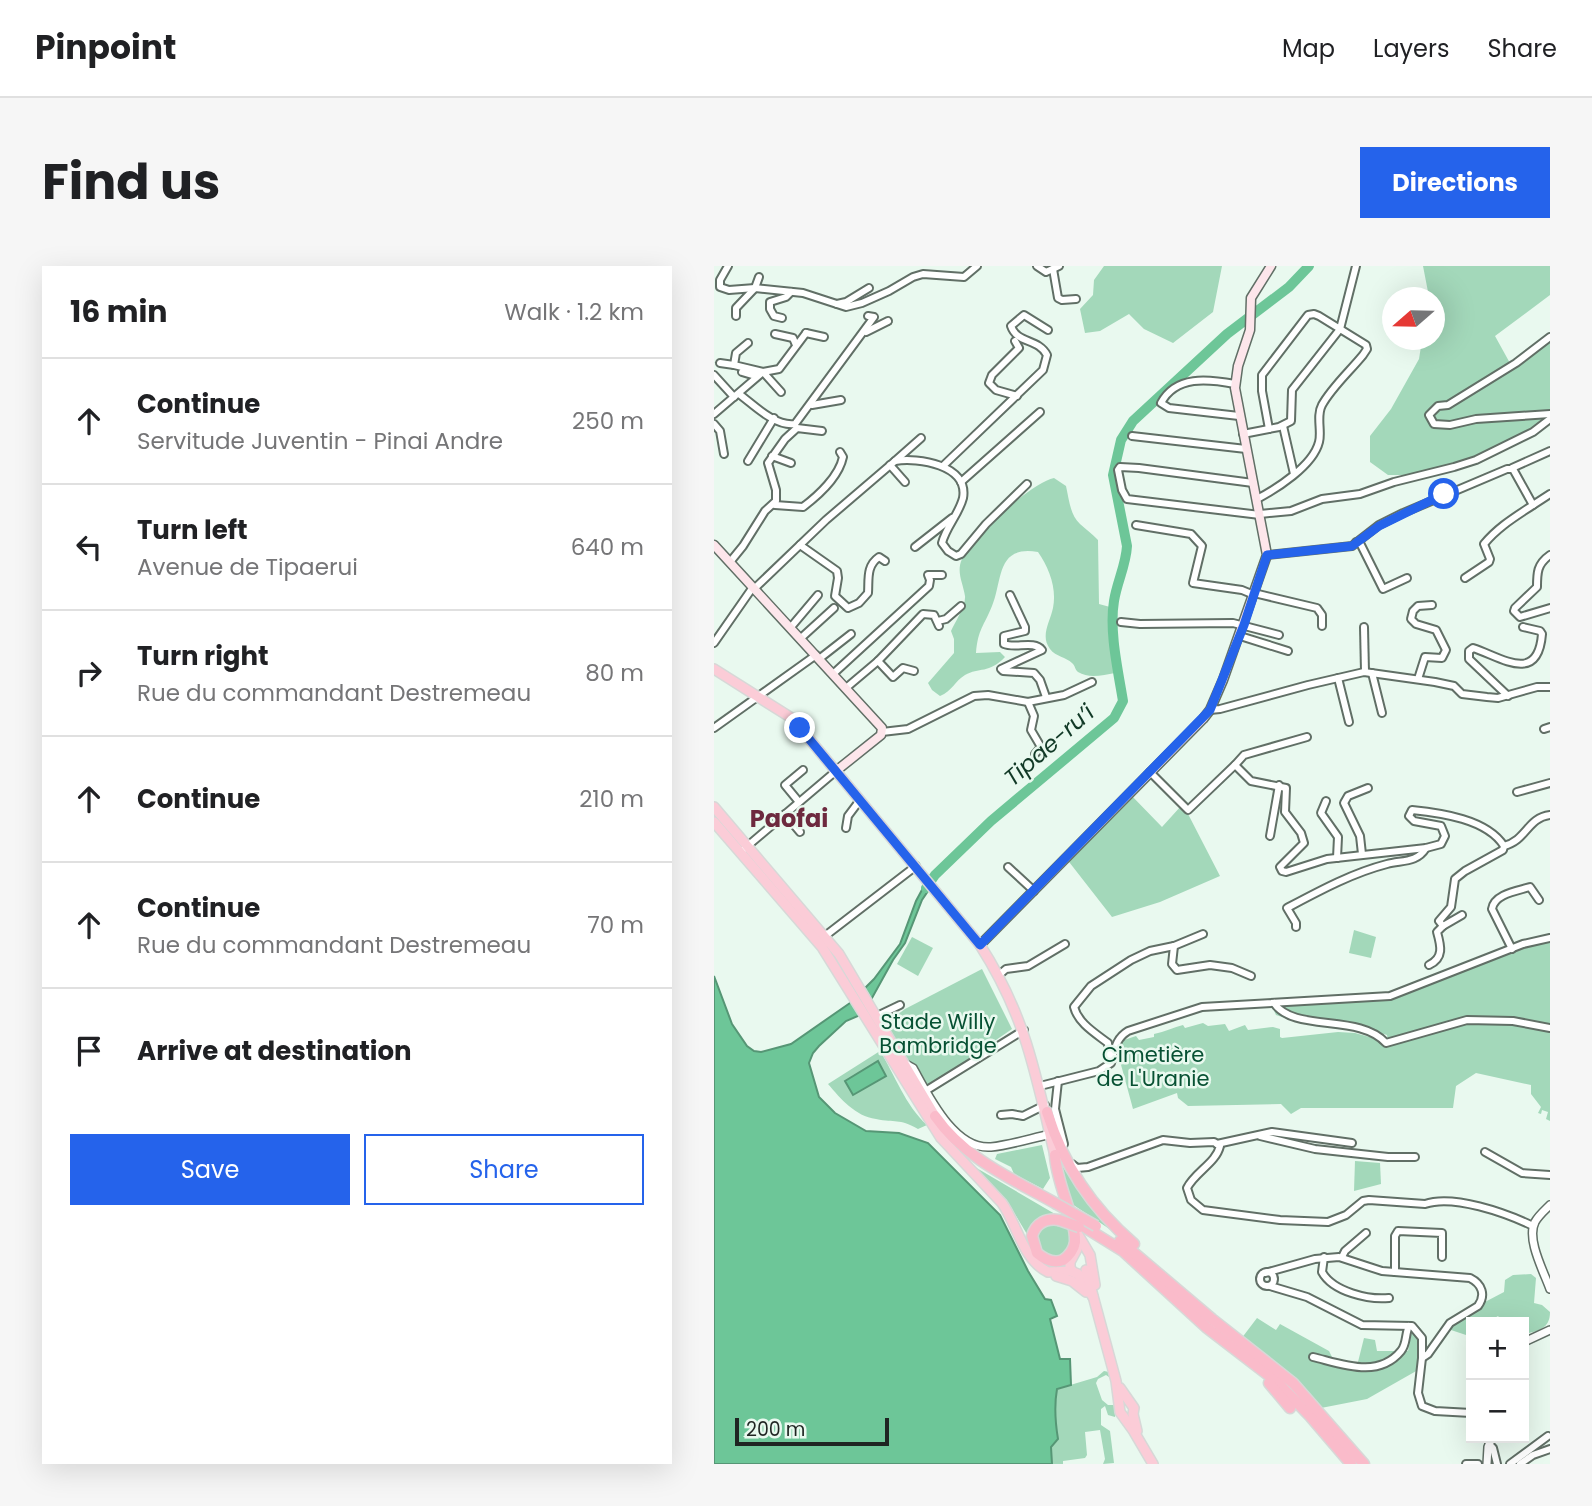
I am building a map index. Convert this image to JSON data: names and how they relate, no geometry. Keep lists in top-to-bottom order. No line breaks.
{"districts":["Paofai"],"water":["Tipae-ru’i"],"parks":["Stade Willy Bambridge","Cimetière de L'Uranie"],"scale_bar":"200 m","north":"left","page":{"header":"Pinpoint","nav":["Map","Layers","Share"],"title":"Find us","buttons":["Directions",["Save","Share"]],"heading":["16 min","Walk · 1.2 km"],"list":[["Continue","Servitude Juventin - Pinai Andre","250 m"],["Turn left","Avenue de Tipaerui","640 m"],["Turn right","Rue du commandant Destremeau","80 m"],["Continue","210 m"],["Continue","Rue du commandant Destremeau","70 m"],"Arrive at destination"],"map_buttons":["+","−"],"scale":"200 m"}}
